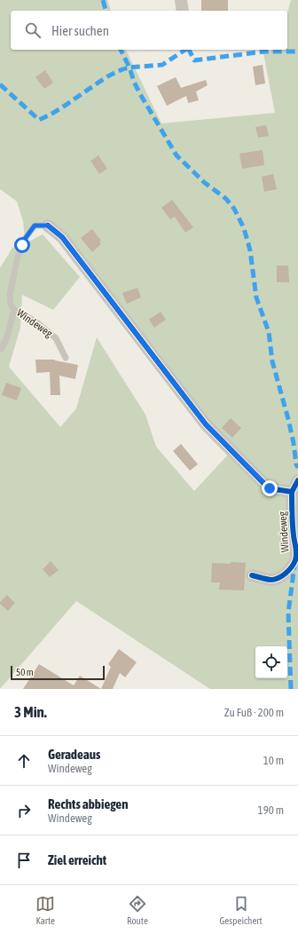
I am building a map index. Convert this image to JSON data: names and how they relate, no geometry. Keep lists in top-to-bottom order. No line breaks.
{"streets":{"street":["Windeweg"]},"scale_bar":"50 m","page":{"search":"Hier suchen","scale":"50 m","heading":["3 Min.","Zu Fuß · 200 m"],"list":[["Geradeaus","Windeweg","10 m"],["Rechts abbiegen","Windeweg","190 m"],"Ziel erreicht"],"nav":["Karte","Route","Gespeichert"]}}
